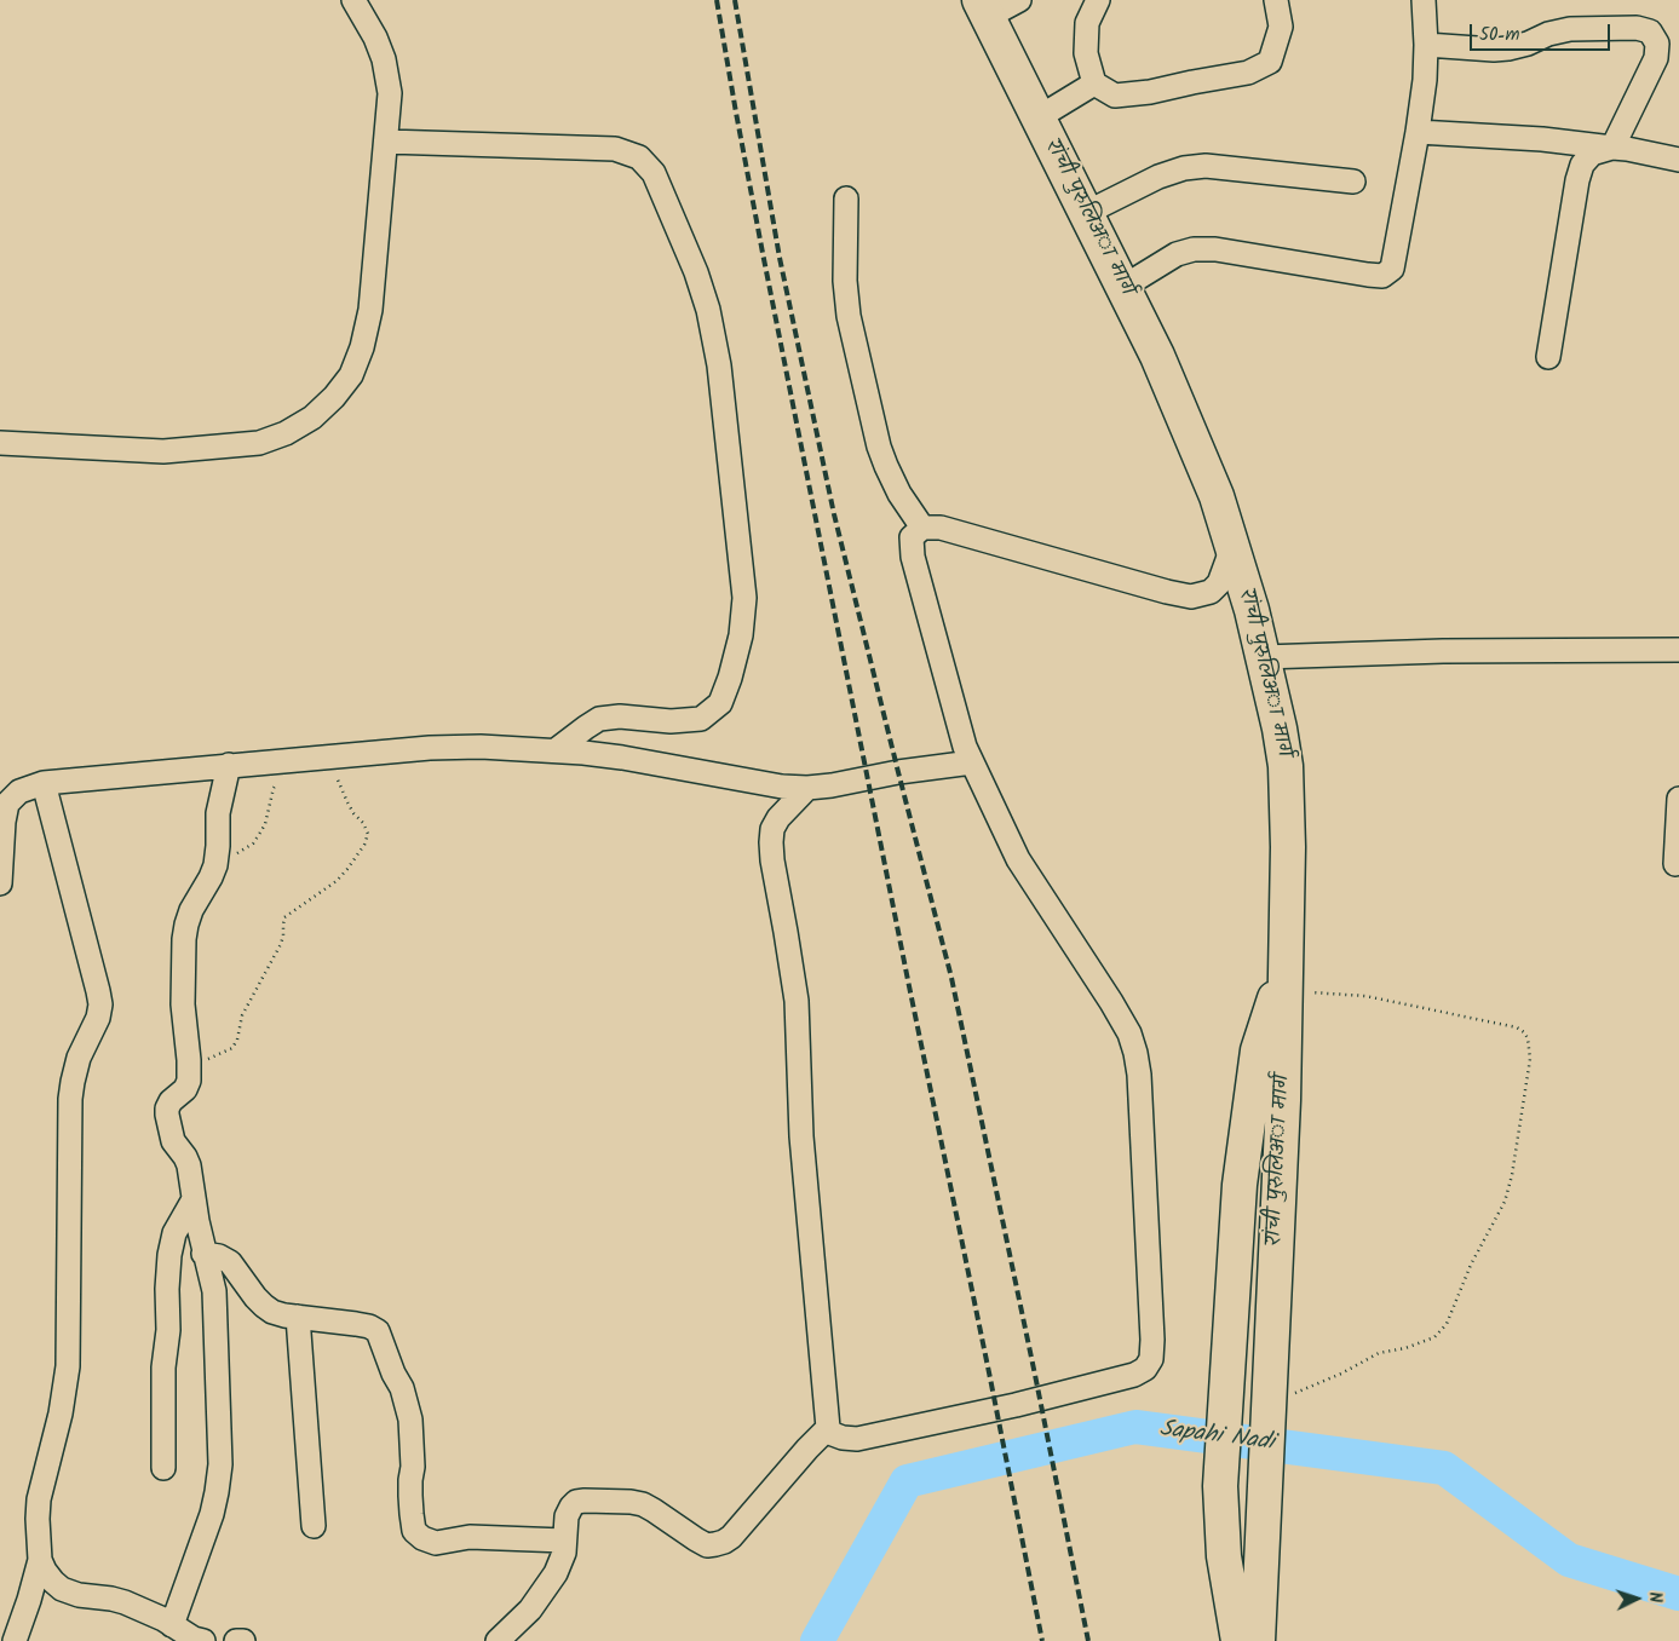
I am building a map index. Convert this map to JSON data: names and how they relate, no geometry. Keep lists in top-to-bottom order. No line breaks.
{"streets":{"main road":["रांची पुरुलिअा मार्ग"]},"water":["Sapahi Nadi"],"scale_bar":"50 m","north":"right"}
